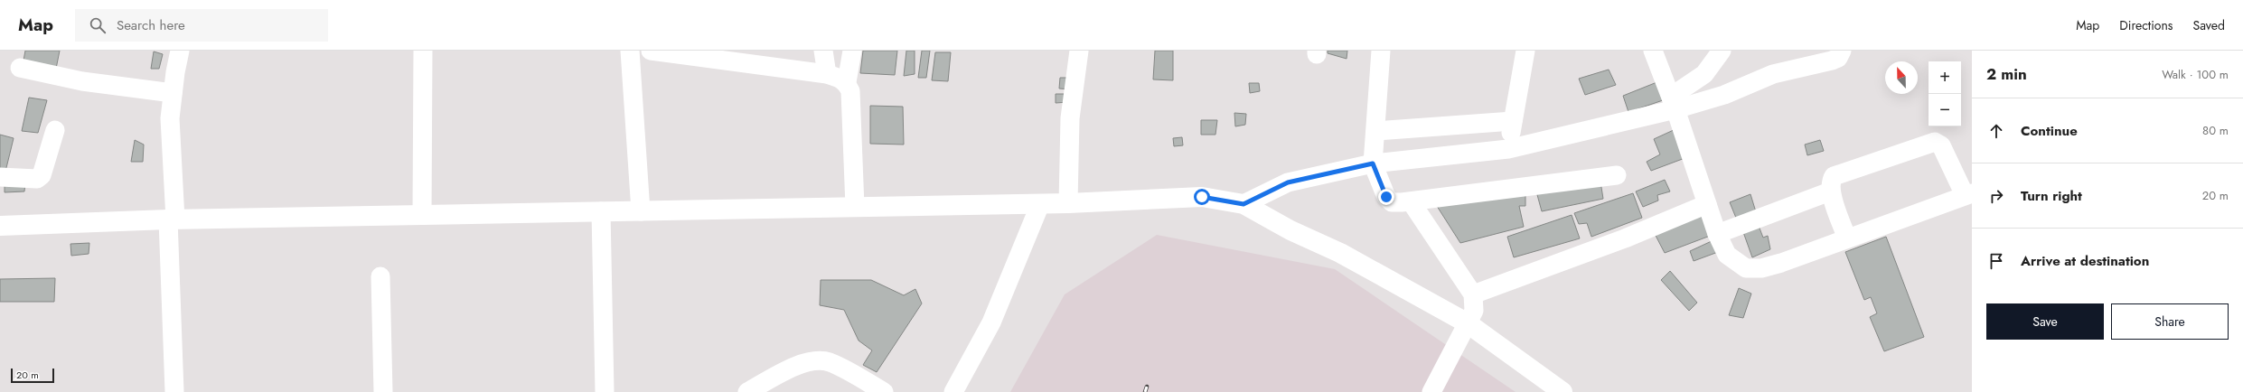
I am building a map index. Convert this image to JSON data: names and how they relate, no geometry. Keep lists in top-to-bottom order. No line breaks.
{"scale_bar":"20 m","north":"top","page":{"header":"Map","search":"Search here","nav":["Map","Directions","Saved"],"heading":["2 min","Walk · 100 m"],"map_buttons":["+","−"],"list":[["Continue","80 m"],["Turn right","20 m"],"Arrive at destination"],"buttons":["Save","Share"],"scale":"20 m"}}
